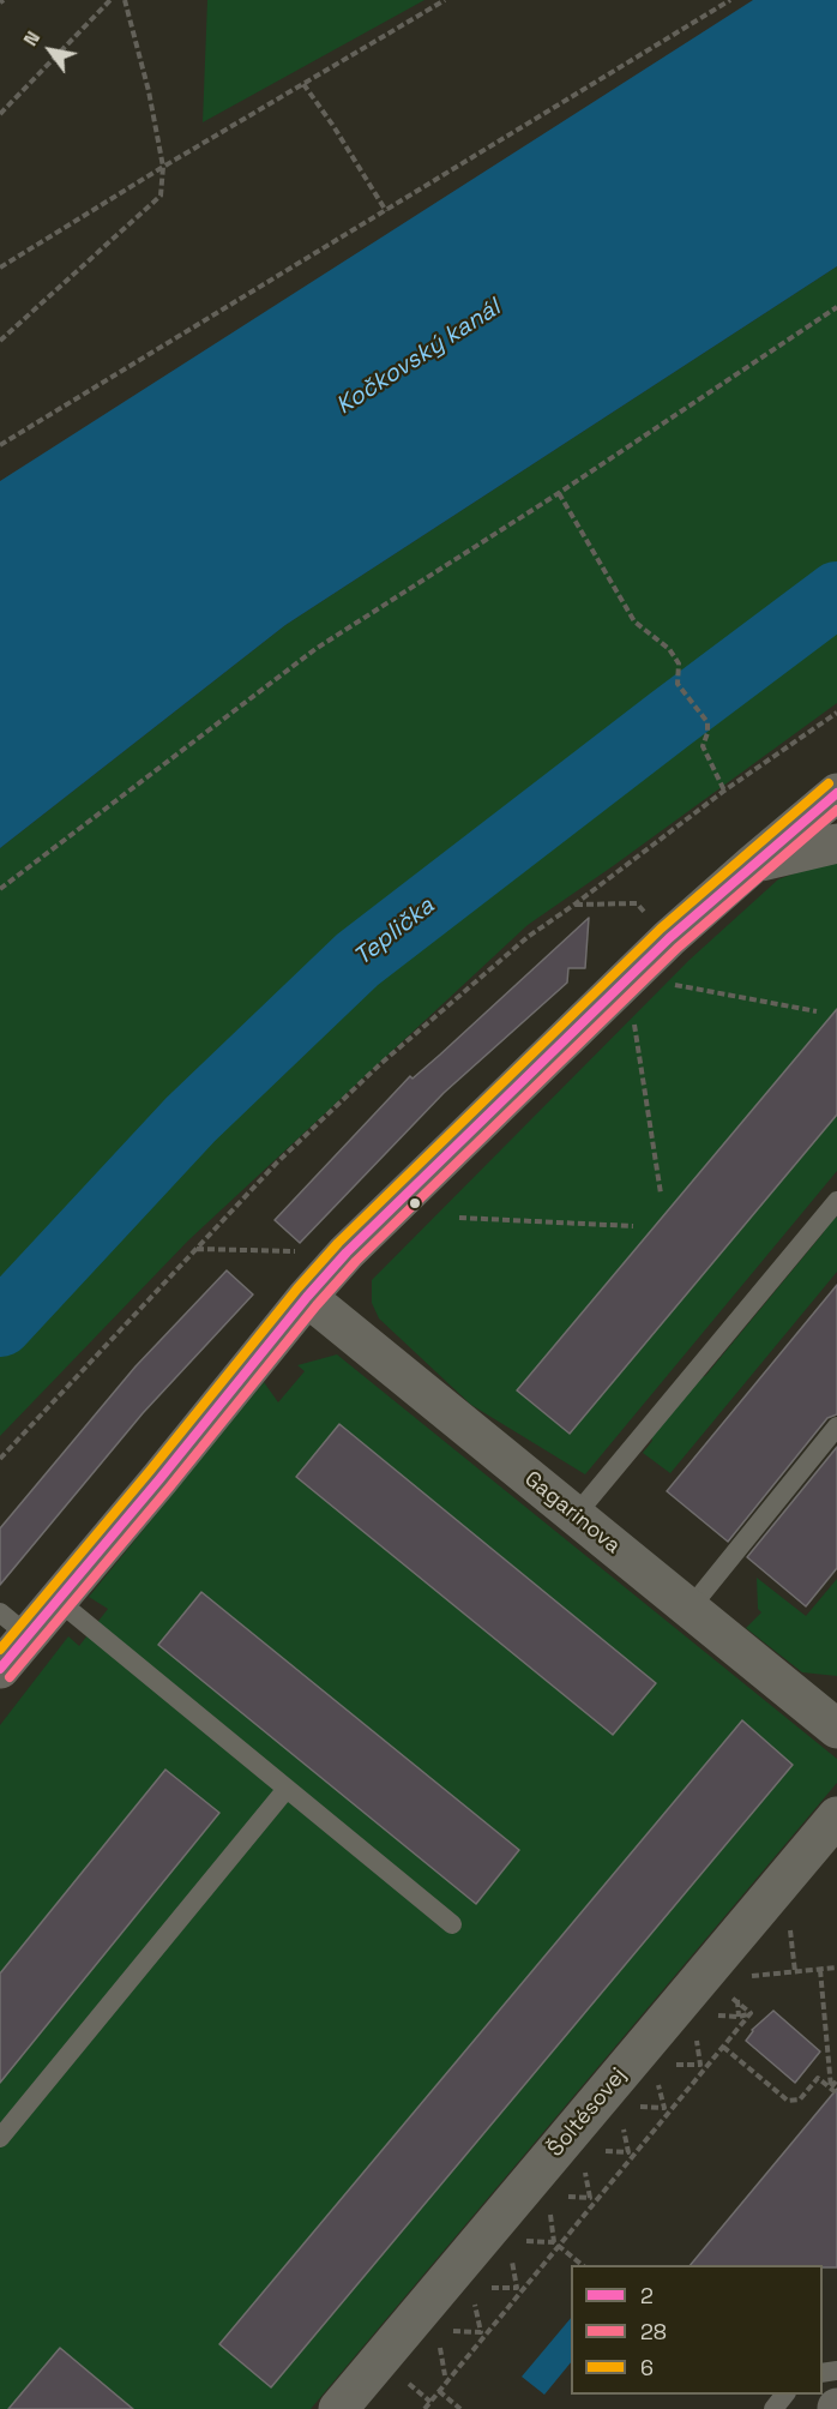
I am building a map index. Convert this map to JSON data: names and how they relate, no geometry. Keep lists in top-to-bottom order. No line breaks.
{"streets":{"street":["Gagarinova","Šoltésovej"]},"water":["Kočkovský kanál","Teplička"],"lines":["transit line 6","transit line 2","transit line 28"],"legend":["2","28","6"],"north":"top left"}
